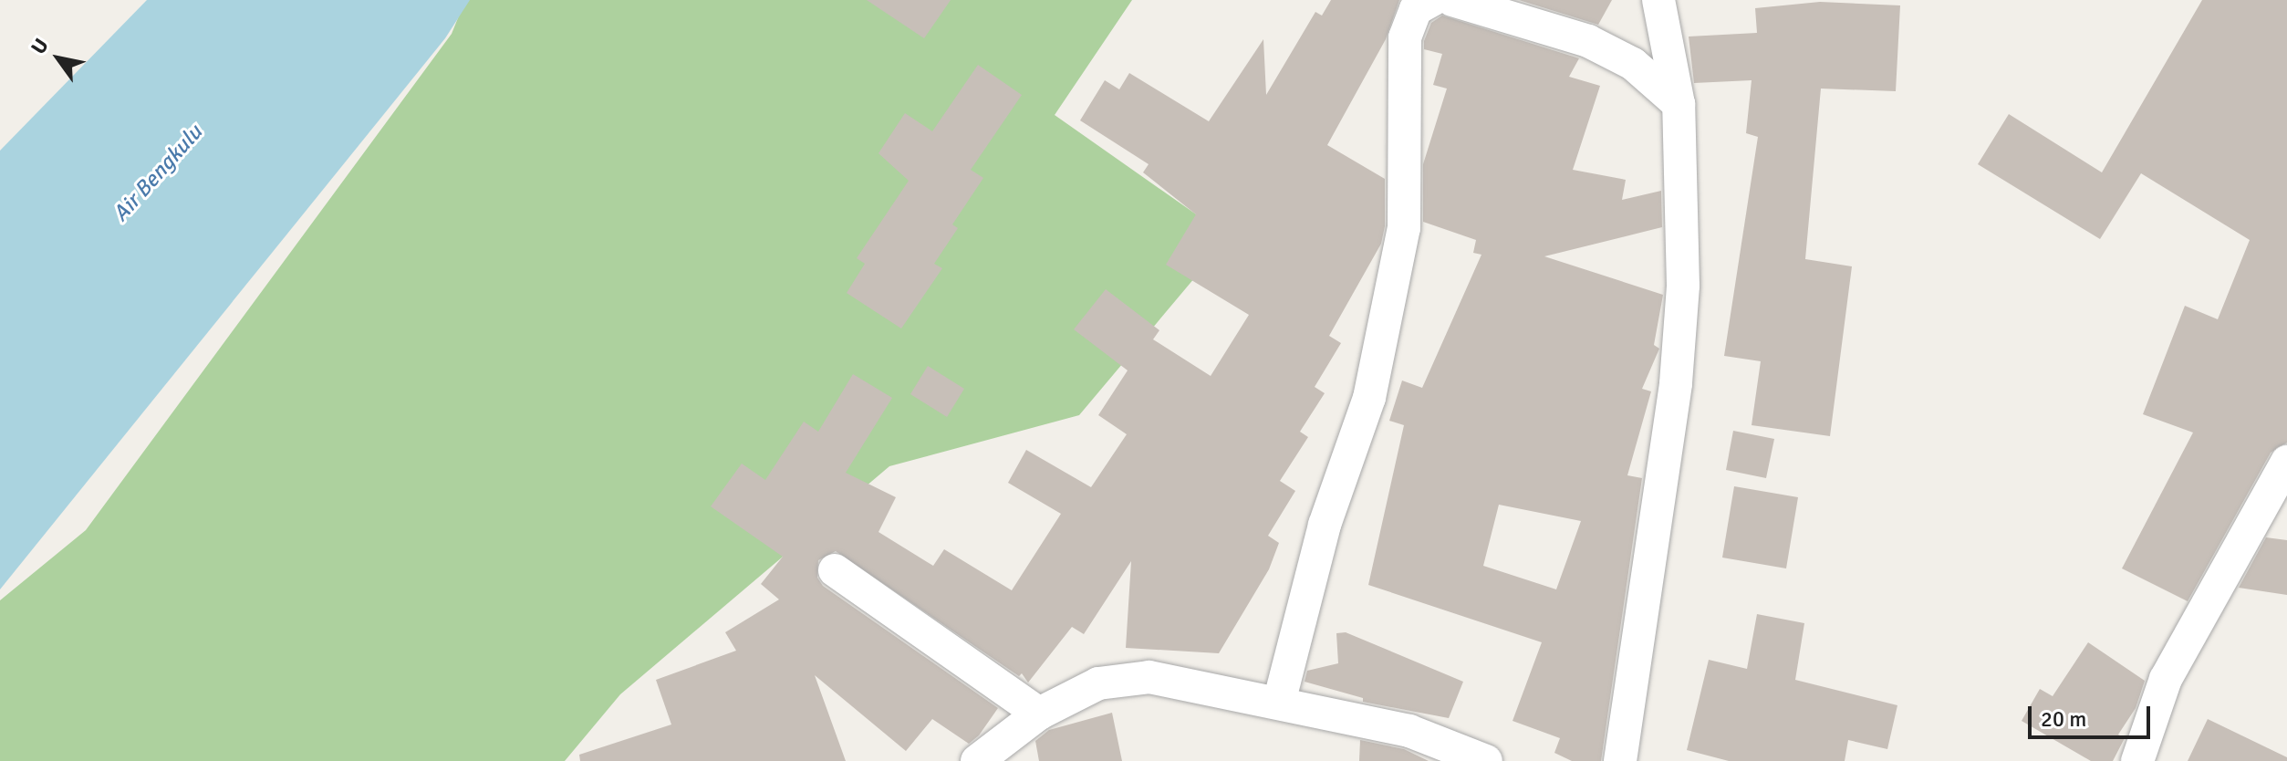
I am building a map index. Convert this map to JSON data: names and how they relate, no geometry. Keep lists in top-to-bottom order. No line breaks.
{"water":["Air Bengkulu"],"scale_bar":"20 m","north":"top left"}
